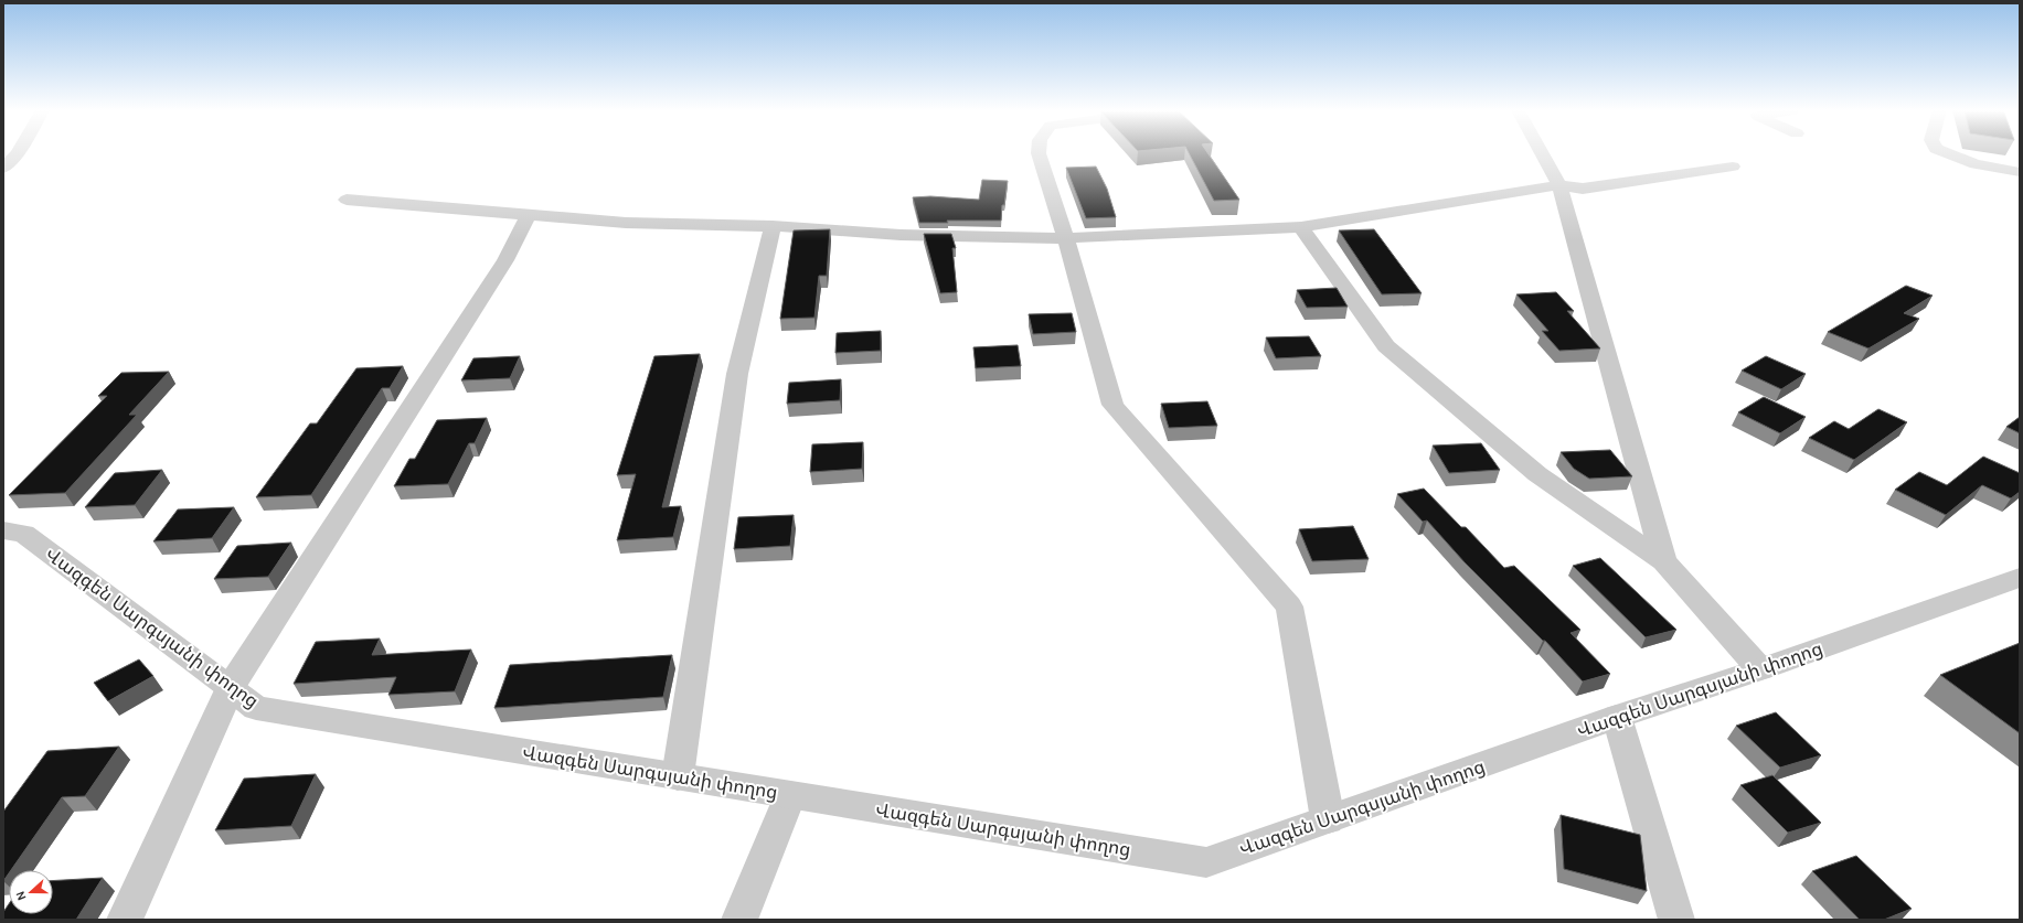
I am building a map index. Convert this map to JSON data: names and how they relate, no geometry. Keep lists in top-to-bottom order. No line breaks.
{"streets":{"street":["Վազգեն Սարգսյանի փողոց"]},"north":"left"}
